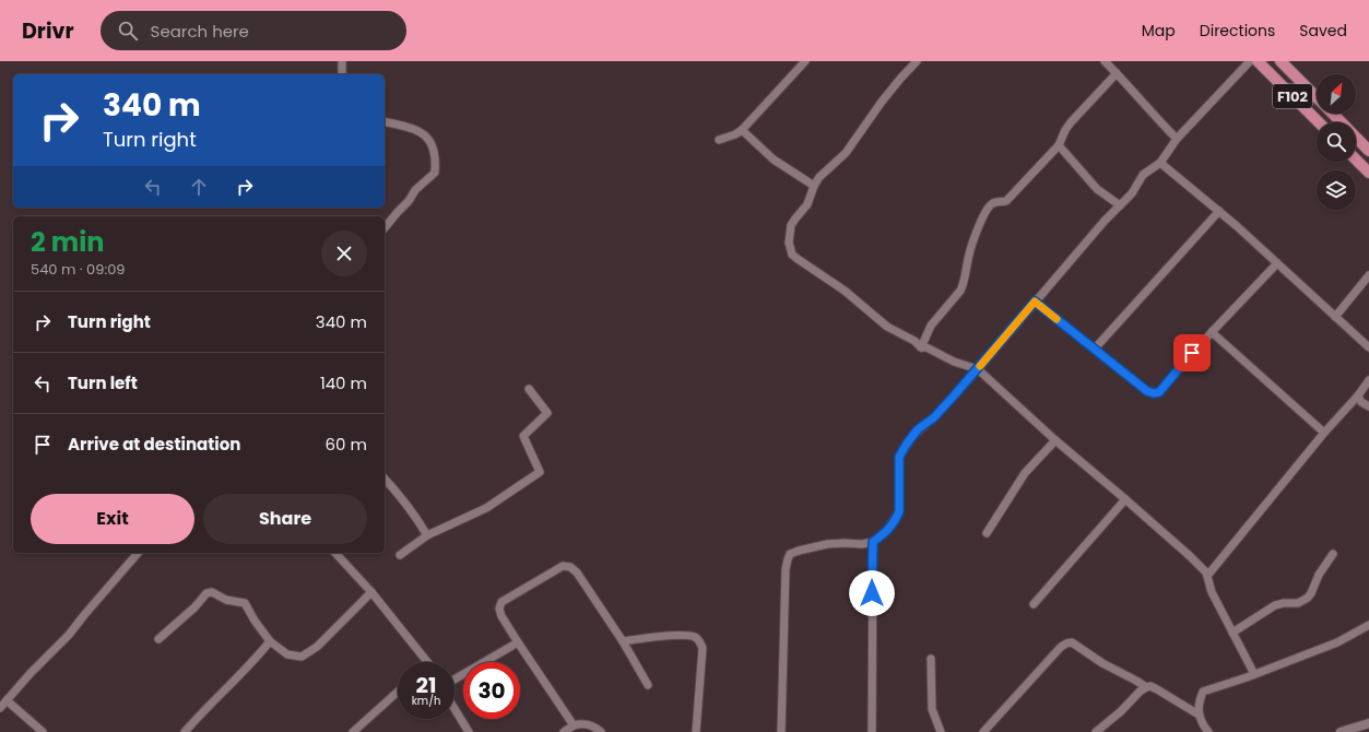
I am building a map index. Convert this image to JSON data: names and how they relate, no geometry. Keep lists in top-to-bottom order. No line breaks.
{"streets":{"main road":["F102"]},"north":"top right","page":{"header":"Drivr","search":"Search here","nav":["Map","Directions","Saved"],"turn":["340 m","Turn right"],"heading":["2 min","540 m · 09:09"],"list":[{"name":"Turn right","value":"340 m"},{"name":"Turn left","value":"140 m"},{"name":"Arrive at destination","value":"60 m"}],"buttons":["Exit","Share"],"speed":"21 km/h","limit":"30"}}
